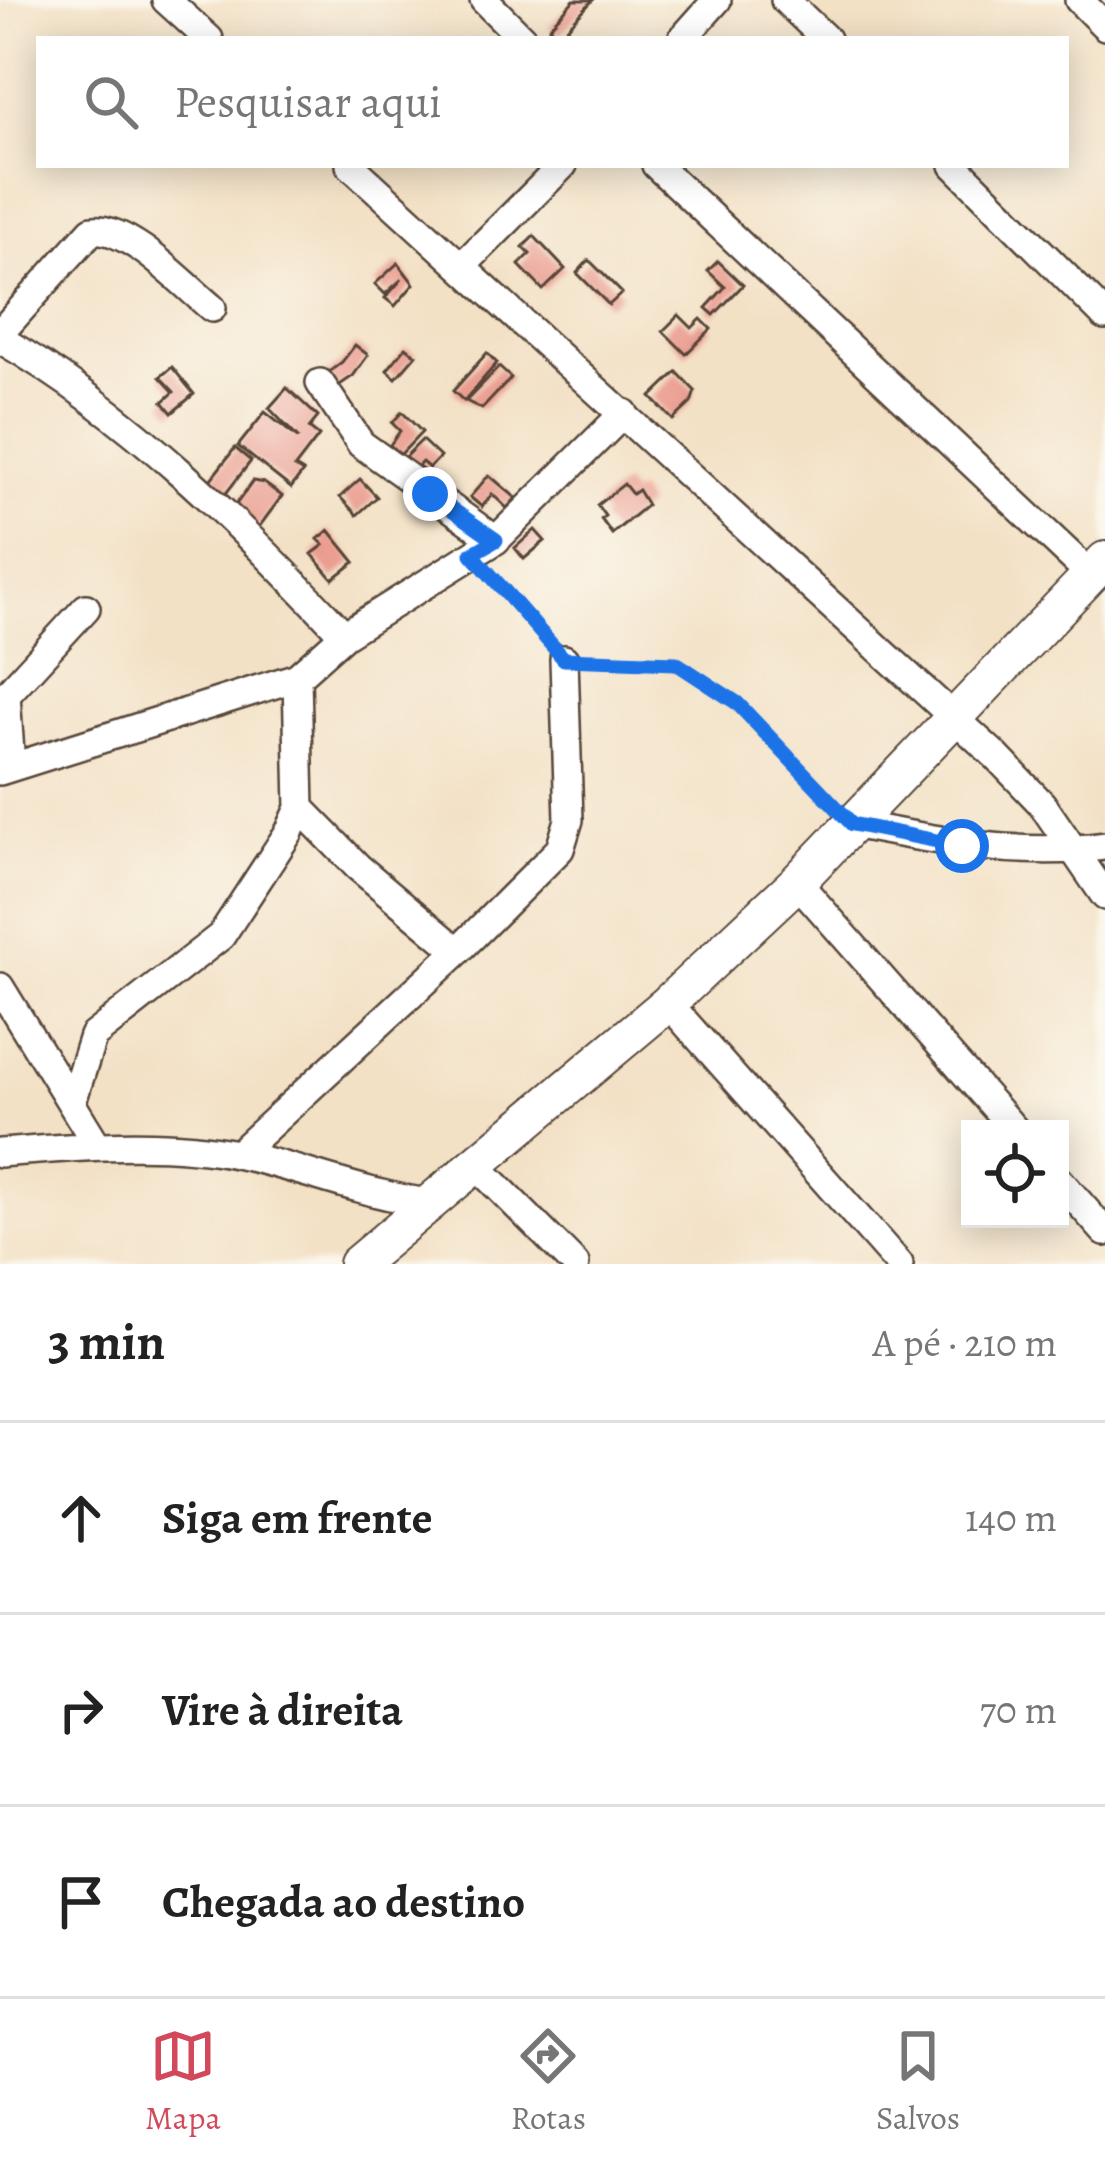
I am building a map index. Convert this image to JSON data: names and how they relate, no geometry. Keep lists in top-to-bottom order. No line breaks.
{"page":{"search":"Pesquisar aqui","heading":["3 min","A pé · 210 m"],"list":[["Siga em frente","140 m"],["Vire à direita","70 m"],"Chegada ao destino"],"nav":["Mapa","Rotas","Salvos"]}}
